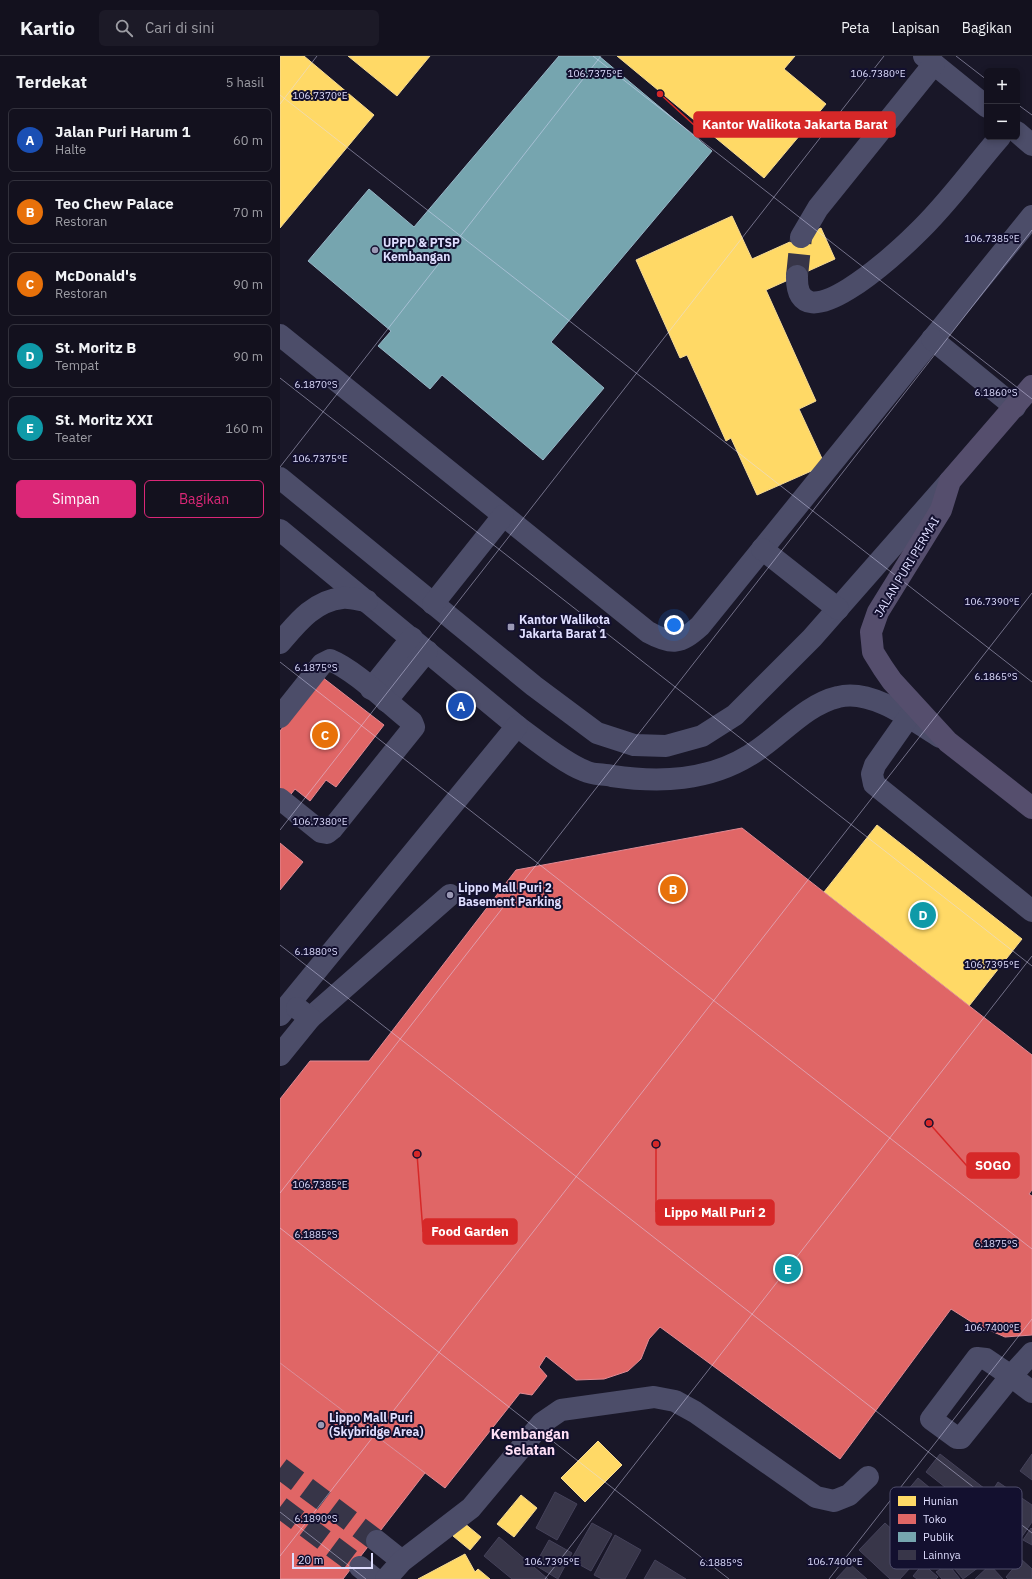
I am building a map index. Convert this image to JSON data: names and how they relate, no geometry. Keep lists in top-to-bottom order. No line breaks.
{"streets":{"main road":["JALAN PURI PERMAI"]},"districts":["Kembangan Selatan"],"places":{"other":["Kantor Walikota Jakarta Barat","UPPD & PTSP Kembangan","Lippo Mall Puri 2 Basement Parking","SOGO","Lippo Mall Puri 2","Food Garden","Lippo Mall Puri (Skybridge Area)"],"transit":["Kantor Walikota Jakarta Barat 1"]},"legend":["Hunian","Toko","Publik","Lainnya"],"scale_bar":"20 m","page":{"header":"Kartio","search":"Cari di sini","nav":["Peta","Lapisan","Bagikan"],"heading":["Terdekat","5 hasil"],"map_buttons":["+","−"],"list":[{"mark":"A","name":"Jalan Puri Harum 1","note":"Halte","value":"60 m"},{"mark":"B","name":"Teo Chew Palace","note":"Restoran","value":"70 m"},{"mark":"C","name":"McDonald's","note":"Restoran","value":"90 m"},{"mark":"D","name":"St. Moritz B","note":"Tempat","value":"90 m"},{"mark":"E","name":"St. Moritz XXI","note":"Teater","value":"160 m"}],"buttons":["Simpan","Bagikan"],"pins":["A","C","B","D","E"],"scale":"20 m"},"coordinates":["106.7375°E","106.7380°E","106.7370°E","106.7385°E","6.1870°S","6.1860°S","106.7390°E","6.1875°S","6.1865°S","6.1880°S","106.7395°E","6.1885°S","106.7400°E","6.1890°S"]}
